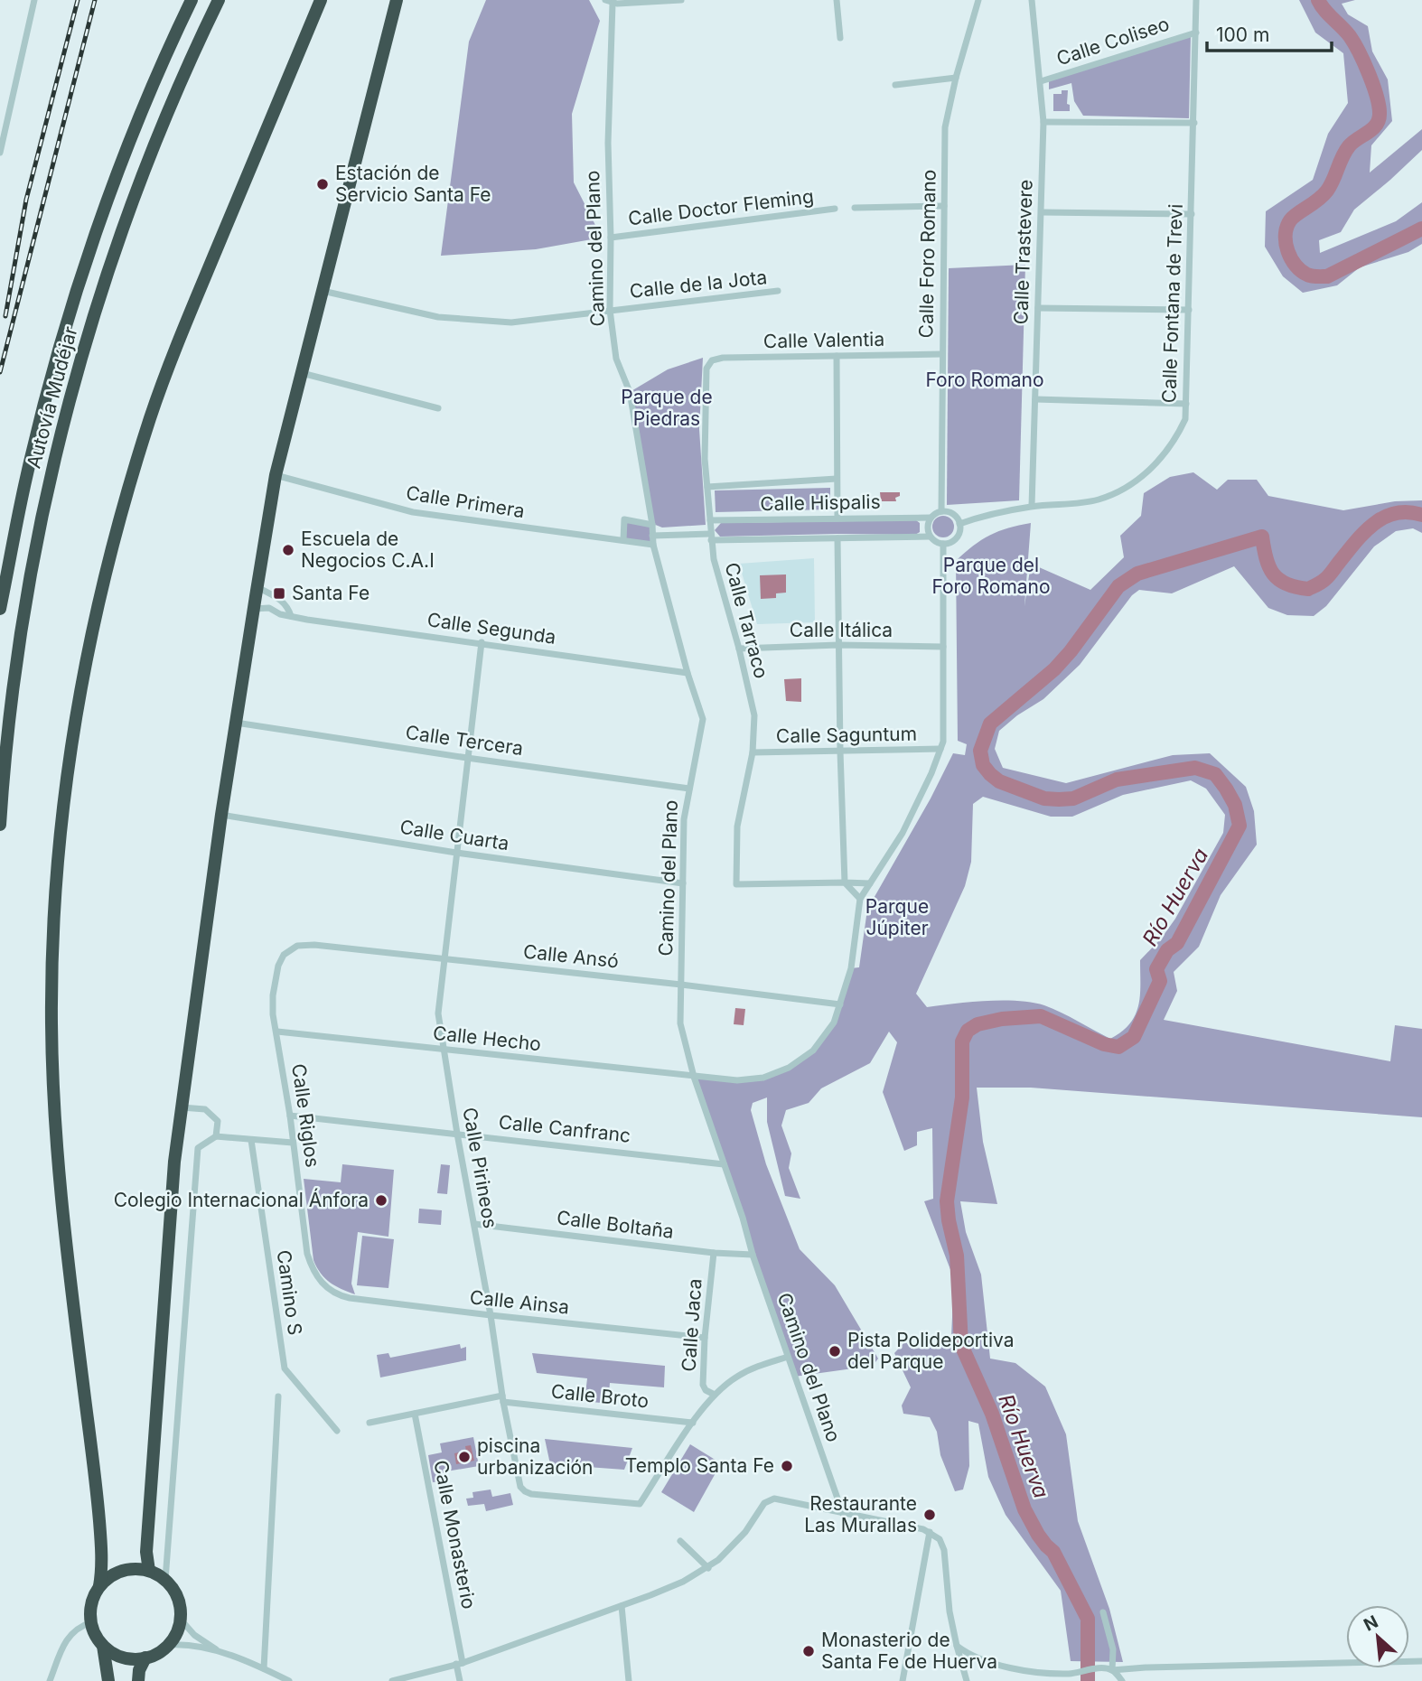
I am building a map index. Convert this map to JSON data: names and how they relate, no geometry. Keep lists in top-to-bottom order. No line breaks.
{"streets":{"highway":["Autovía Mudéjar"],"street":["Calle Coliseo","Calle Doctor Fleming","Camino del Plano","Calle Trastevere","Calle Foro Romano","Calle de la Jota","Calle Fontana de Trevi","Calle Valentia","Calle Primera","Calle Hispalis","Calle Tarraco","Calle Segunda","Calle Itálica","Calle Saguntum","Calle Tercera","Calle Cuarta","Calle Ansó","Calle Hecho","Calle Riglos","Calle Canfranc","Calle Pirineos","Calle Boltaña","Camino S","Calle Ainsa","Calle Jaca","Calle Broto","Calle Monasterio"]},"crossings":[["Calle Coliseo","Calle Trastevere"],["Calle Coliseo","Calle Fontana de Trevi"],["Calle Doctor Fleming","Camino del Plano"],["Camino del Plano","Calle de la Jota"],["Camino del Plano","Calle Primera"],["Camino del Plano","Calle Hispalis"],["Camino del Plano","Calle Segunda"],["Camino del Plano","Calle Tercera"],["Camino del Plano","Calle Cuarta"],["Camino del Plano","Calle Ansó"],["Camino del Plano","Calle Hecho"],["Camino del Plano","Calle Canfranc"],["Camino del Plano","Calle Boltaña"],["Camino del Plano","Calle Jaca"],["Calle Trastevere","Calle Fontana de Trevi"],["Calle Foro Romano","Calle Fontana de Trevi"],["Calle Foro Romano","Calle Valentia"],["Calle Foro Romano","Calle Hispalis"],["Calle Fontana de Trevi","Calle Hispalis"],["Calle Valentia","Calle Tarraco"],["Calle Hispalis","Calle Tarraco"],["Calle Tarraco","Calle Itálica"],["Calle Tarraco","Calle Saguntum"],["Calle Segunda","Calle Pirineos"],["Calle Tercera","Calle Pirineos"],["Calle Cuarta","Calle Pirineos"],["Calle Ansó","Calle Hecho"],["Calle Ansó","Calle Riglos"],["Calle Ansó","Calle Pirineos"],["Calle Hecho","Calle Riglos"],["Calle Hecho","Calle Pirineos"],["Calle Riglos","Calle Canfranc"],["Calle Riglos","Calle Ainsa"],["Calle Canfranc","Calle Pirineos"],["Calle Pirineos","Calle Boltaña"],["Calle Pirineos","Calle Ainsa"],["Calle Pirineos","Calle Jaca"],["Calle Pirineos","Calle Broto"],["Calle Boltaña","Calle Jaca"],["Calle Ainsa","Calle Jaca"],["Calle Jaca","Calle Broto"],["Calle Broto","Calle Monasterio"]],"water":["Río Huerva"],"parks":["Foro Romano","Parque de Piedras","Parque del Foro Romano","Parque Júpiter"],"places":{"other":["Estación de Servicio Santa Fe","Escuela de Negocios C.A.I","Colegio Internacional Ánfora","Pista Polideportiva del Parque","piscina urbanización","Templo Santa Fe","Restaurante Las Murallas","Monasterio de Santa Fe de Huerva"],"transit":["Santa Fe"]},"scale_bar":"100 m","north":"top left"}
